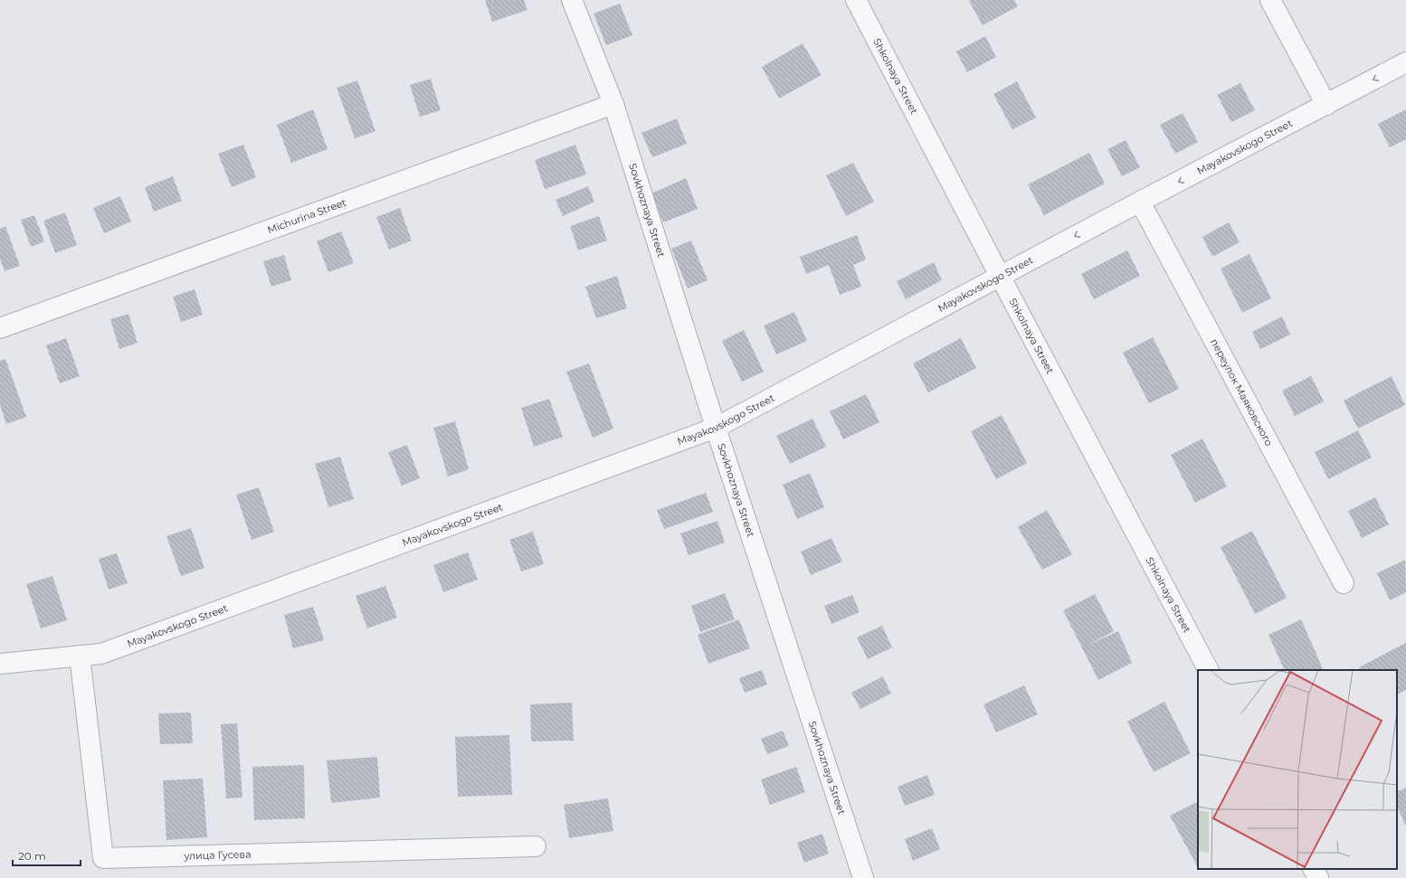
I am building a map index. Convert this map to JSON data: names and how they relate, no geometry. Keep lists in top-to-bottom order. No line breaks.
{"streets":{"street":["Shkolnaya Street","Mayakovskogo Street","Sovkhoznaya Street","Michurina Street","переулок Маяковского","улица Гусева"]},"crossings":[["Shkolnaya Street","Mayakovskogo Street"],["Mayakovskogo Street","Sovkhoznaya Street"],["Mayakovskogo Street","переулок Маяковского"],["Mayakovskogo Street","улица Гусева"],["Sovkhoznaya Street","Michurina Street"]],"scale_bar":"20 m"}
